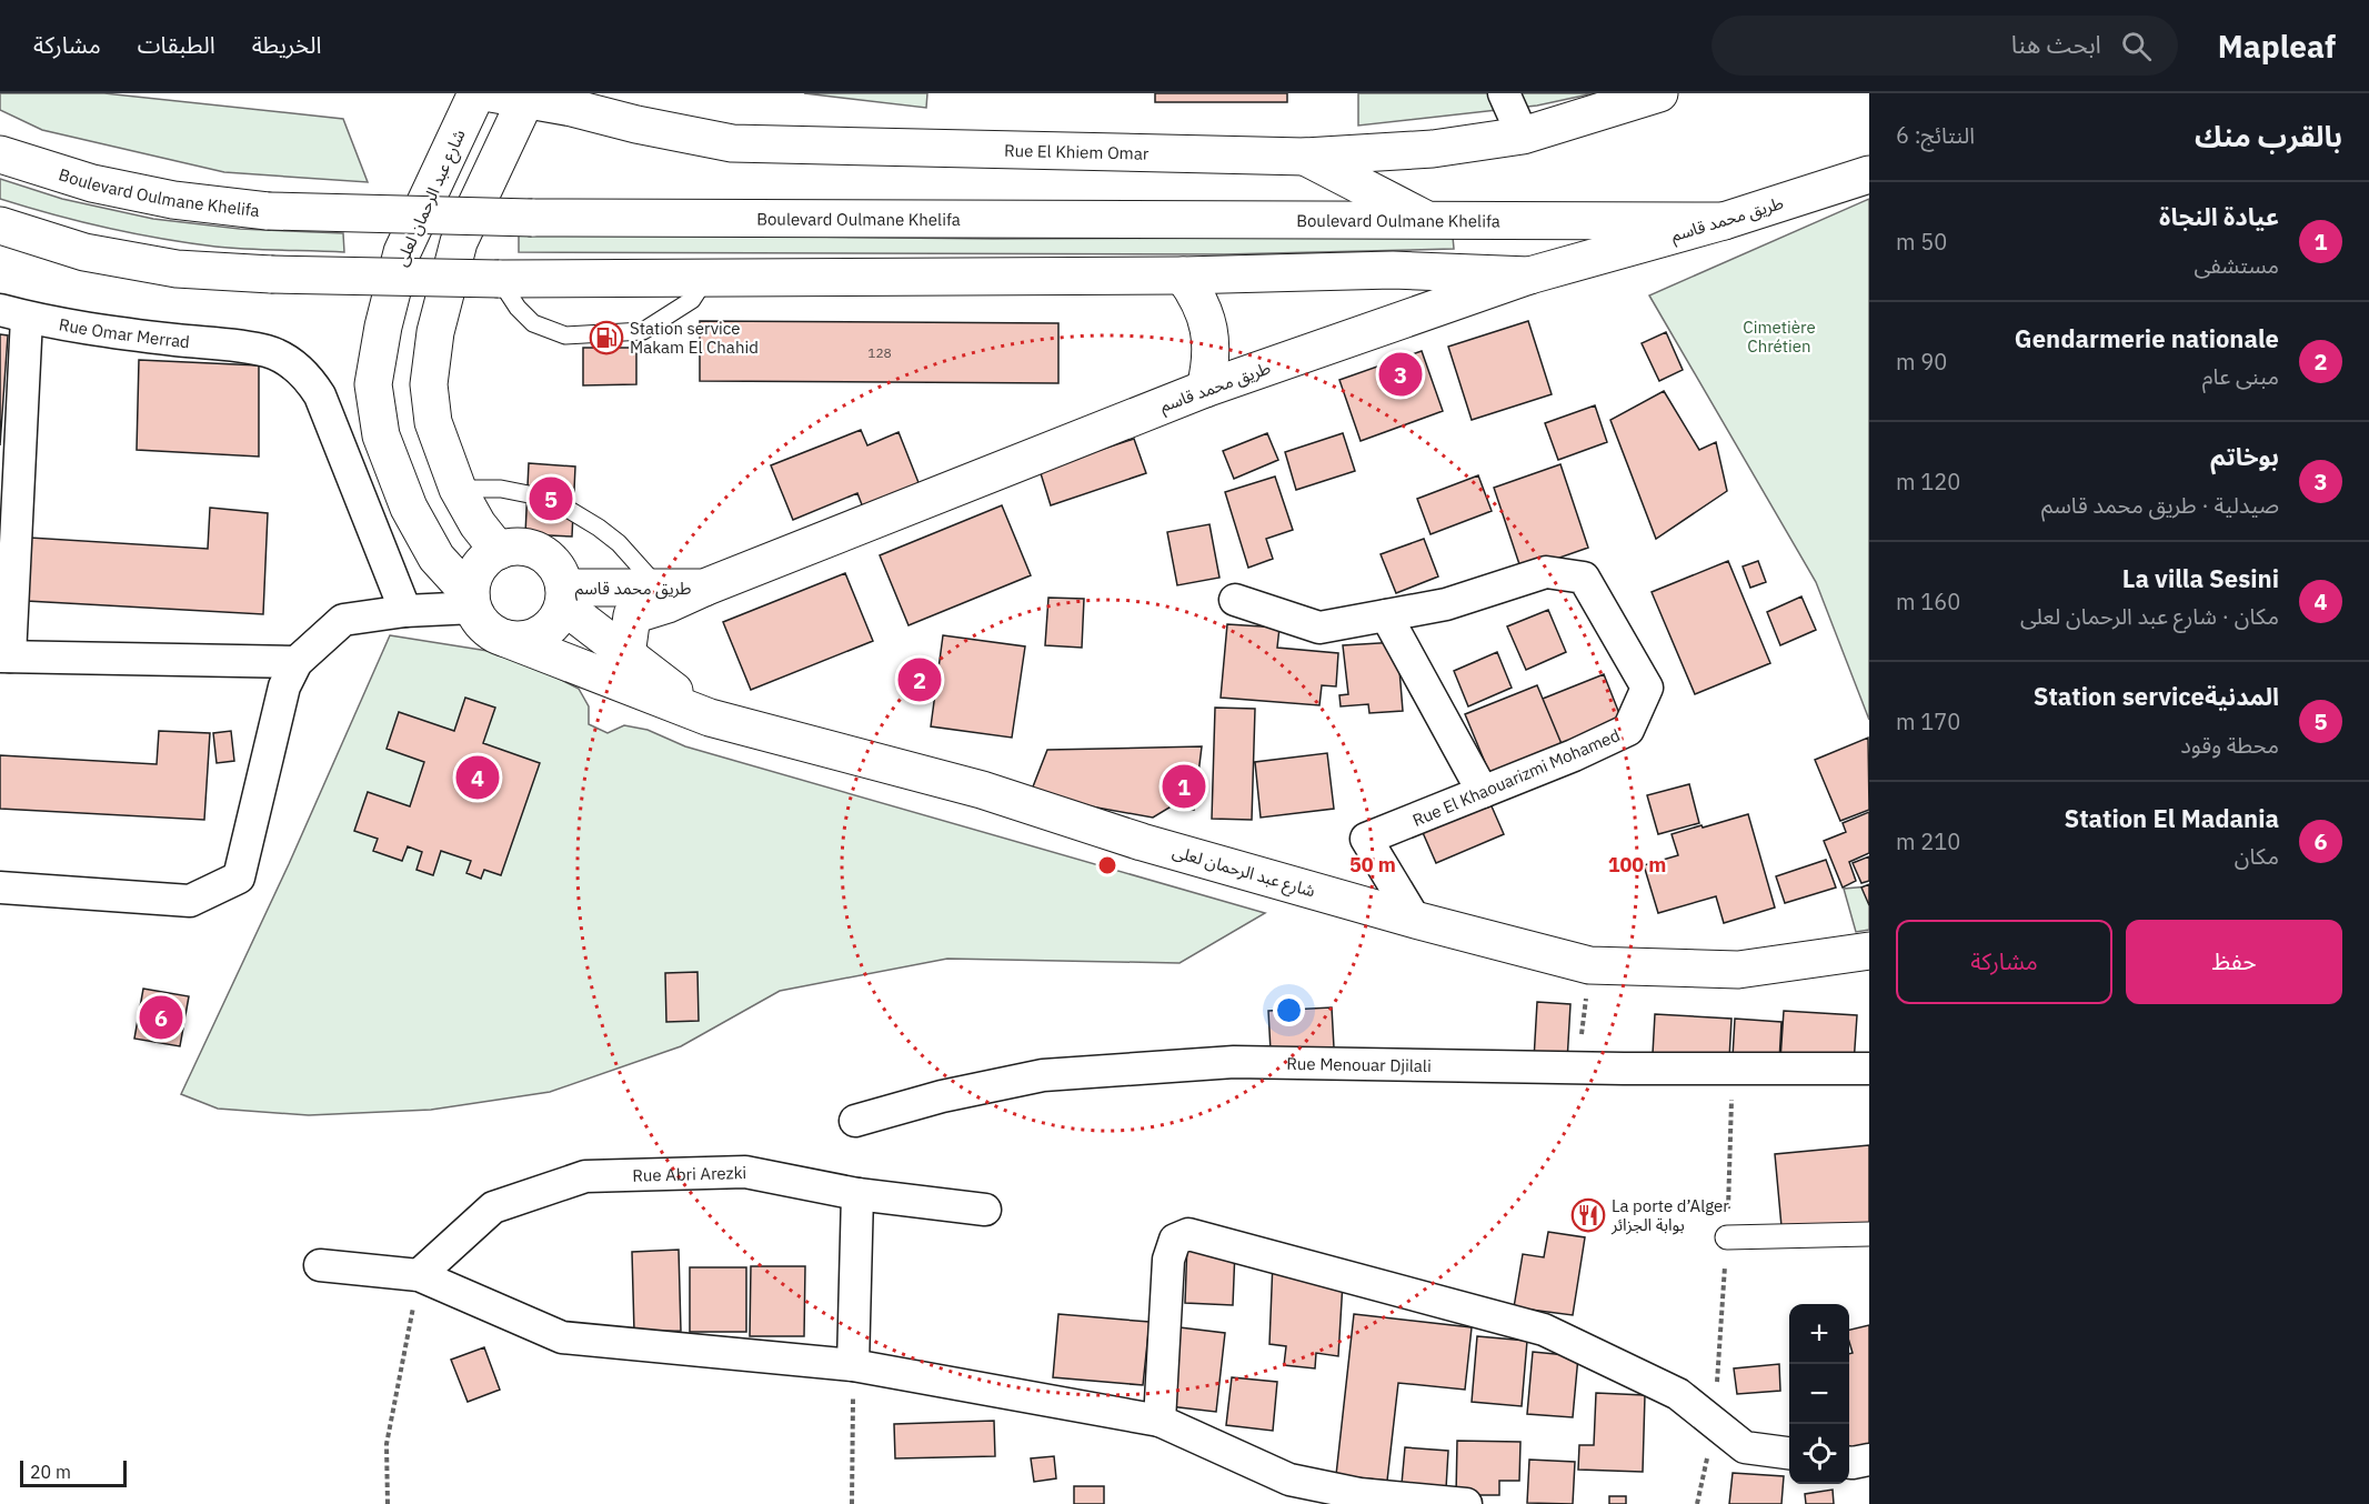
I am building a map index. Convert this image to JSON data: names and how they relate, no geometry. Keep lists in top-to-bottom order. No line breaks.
{"streets":{"main road":["Rue El Khiem Omar","Boulevard Oulmane Khelifa","شارع عبد الرحمان لعلى","طريق محمد قاسم"],"street":["Rue Omar Merrad","Rue El Khaouarizmi Mohamed","Rue Menouar Djilali","Rue Abri Arezki"]},"crossings":[["Boulevard Oulmane Khelifa","طريق محمد قاسم"],["شارع عبد الرحمان لعلى","طريق محمد قاسم"],["شارع عبد الرحمان لعلى","Rue El Khaouarizmi Mohamed"]],"parks":["Cimetière Chrétien"],"places":{"fuel station":["Station service Makam El Chahid"],"restaurant":["La porte d’Alger بوابة الجزائر"]},"house_numbers":["128"],"scale_bar":"20 m","page":{"header":"Mapleaf","search":"ابحث هنا","nav":["الخريطة","الطبقات","مشاركة"],"heading":["بالقرب منك","النتائج: 6"],"list":[{"mark":"1","name":"عيادة النجاة","note":"مستشفى","value":"50 m"},{"mark":"2","name":"Gendarmerie nationale","note":"مبنى عام","value":"90 m"},{"mark":"3","name":"بوخاتم","note":"صيدلية · طريق محمد قاسم","value":"120 m"},{"mark":"4","name":"La villa Sesini","note":"مكان · شارع عبد الرحمان لعلى","value":"160 m"},{"mark":"5","name":"المدنيةStation service","note":"محطة وقود","value":"170 m"},{"mark":"6","name":"Station El Madania","note":"مكان","value":"210 m"}],"pins":["3","5","2","4","1","6"],"buttons":["حفظ","مشاركة"],"map_buttons":["+","−"],"scale":"20 m"},"rings":["50 m","100 m"]}
